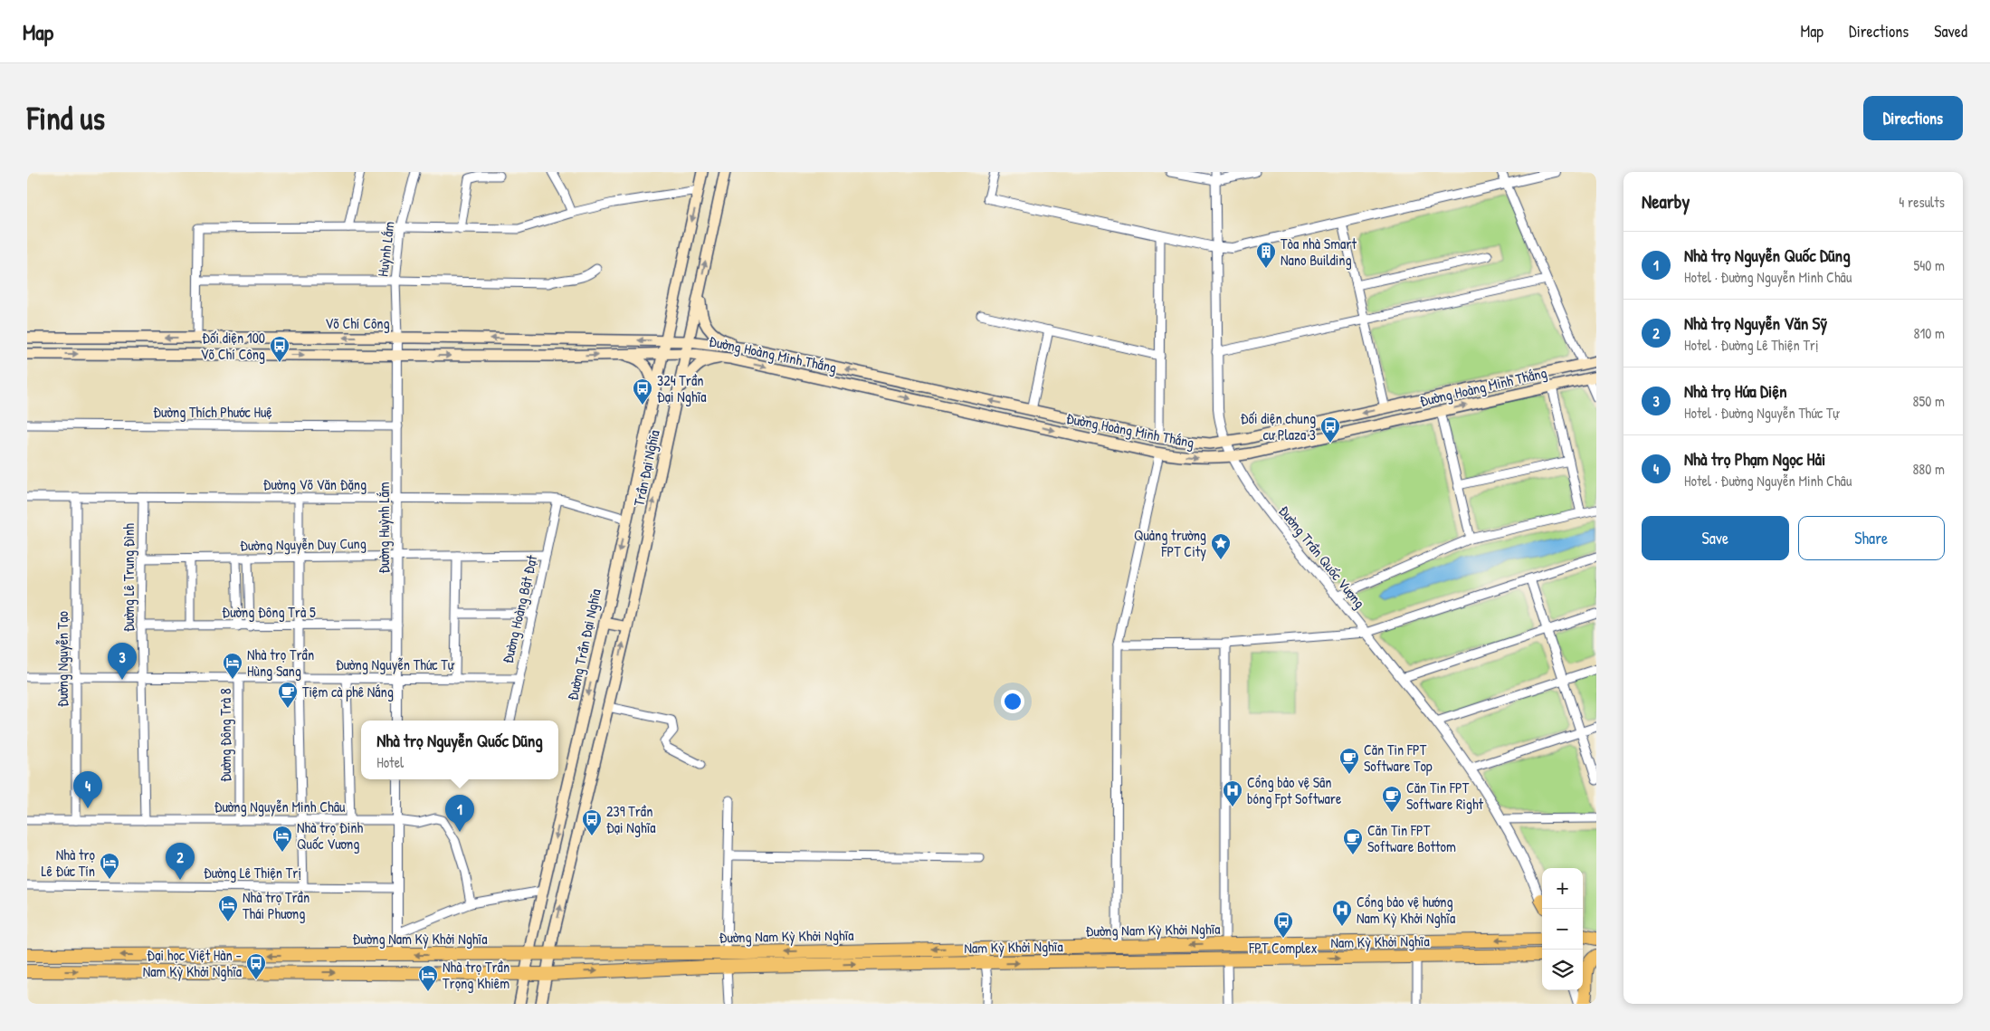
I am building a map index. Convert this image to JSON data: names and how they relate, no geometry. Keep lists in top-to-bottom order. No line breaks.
{"streets":{"main road":["Võ Chí Công","Đường Hoàng Minh Thắng","Trần Đại Nghĩa","Đường Trần Đại Nghĩa","Đường Nam Kỳ Khởi Nghĩa","Nam Kỳ Khởi Nghĩa"],"street":["Huỳnh Lắm","Đường Thích Phước Huệ","Đường Võ Văn Đặng","Đường Huỳnh Lắm","Đường Nguyễn Duy Cung","Đường Trần Quốc Vượng","Đường Lê Trung Đình","Đường Hoàng Bật Đạt","Đường Đông Trà 5","Đường Nguyễn Tạo","Đường Nguyễn Thức Tự","Đường Đông Trà 8","Đường Nguyễn Minh Châu","Đường Lê Thiện Trị"]},"crossings":[["Huỳnh Lắm","Võ Chí Công"],["Huỳnh Lắm","Đường Huỳnh Lắm"],["Võ Chí Công","Đường Hoàng Minh Thắng"],["Võ Chí Công","Trần Đại Nghĩa"],["Võ Chí Công","Đường Huỳnh Lắm"],["Võ Chí Công","Đường Trần Đại Nghĩa"],["Đường Hoàng Minh Thắng","Trần Đại Nghĩa"],["Đường Hoàng Minh Thắng","Đường Trần Quốc Vượng"],["Đường Thích Phước Huệ","Đường Huỳnh Lắm"],["Trần Đại Nghĩa","Đường Nam Kỳ Khởi Nghĩa"],["Đường Võ Văn Đặng","Đường Huỳnh Lắm"],["Đường Võ Văn Đặng","Đường Lê Trung Đình"],["Đường Võ Văn Đặng","Đường Hoàng Bật Đạt"],["Đường Võ Văn Đặng","Đường Trần Đại Nghĩa"],["Đường Võ Văn Đặng","Đường Nguyễn Tạo"],["Đường Huỳnh Lắm","Đường Nguyễn Duy Cung"],["Đường Huỳnh Lắm","Đường Đông Trà 5"],["Đường Huỳnh Lắm","Đường Nguyễn Thức Tự"],["Đường Nguyễn Duy Cung","Đường Lê Trung Đình"],["Đường Nguyễn Duy Cung","Đường Hoàng Bật Đạt"],["Đường Lê Trung Đình","Đường Đông Trà 5"],["Đường Lê Trung Đình","Đường Nguyễn Thức Tự"],["Đường Lê Trung Đình","Đường Nguyễn Minh Châu"],["Đường Hoàng Bật Đạt","Đường Nguyễn Thức Tự"],["Đường Trần Đại Nghĩa","Đường Nam Kỳ Khởi Nghĩa"],["Đường Nguyễn Tạo","Đường Nguyễn Thức Tự"],["Đường Nguyễn Tạo","Đường Nguyễn Minh Châu"],["Đường Nguyễn Thức Tự","Đường Đông Trà 8"],["Đường Đông Trà 8","Đường Nguyễn Minh Châu"],["Đường Nam Kỳ Khởi Nghĩa","Nam Kỳ Khởi Nghĩa"]],"one_way":["Trần Đại Nghĩa","Đường Trần Đại Nghĩa","Nam Kỳ Khởi Nghĩa"],"places":{"building":["Tòa nhà Smart Nano Building"],"bus stop":["Đối diện 100 Võ Chí Công","324 Trần Đại Nghĩa","Đối diện chung cư Plaza 3","239 Trần Đại Nghĩa","FPT Complex","Đại học Việt Hàn - Nam Kỳ Khởi Nghĩa"],"place":["Quảng trường FPT City"],"hotel":["Nhà trọ Trần Hùng Sang","Nhà trọ Đinh Quốc Vương","Nhà trọ Lê Đức Tín","Nhà trọ Trần Thái Phương","Nhà trọ Trần Trọng Khiêm"],"cafe":["Tiệm cà phê Nắng","Căn Tin FPT Software Top","Căn Tin FPT Software Right","Căn Tin FPT Software Bottom"],"hospital":["Cổng bảo vệ Sân bóng Fpt Software","Cổng bảo vệ hướng Nam Kỳ Khởi Nghĩa"]},"page":{"header":"Map","nav":["Map","Directions","Saved"],"buttons":["Directions",["Save","Share"]],"title":"Find us","heading":["Nearby","4 results"],"list":[{"mark":"1","name":"Nhà trọ Nguyễn Quốc Dũng","note":"Hotel · Đường Nguyễn Minh Châu","value":"540 m"},{"mark":"2","name":"Nhà trọ Nguyễn Văn Sỹ","note":"Hotel · Đường Lê Thiện Trị","value":"810 m"},{"mark":"3","name":"Nhà trọ Hứa Diện","note":"Hotel · Đường Nguyễn Thức Tự","value":"850 m"},{"mark":"4","name":"Nhà trọ Phạm Ngọc Hải","note":"Hotel · Đường Nguyễn Minh Châu","value":"880 m"}],"pins":["3","4","1","2"],"popup":["Nhà trọ Nguyễn Quốc Dũng","Hotel"],"map_buttons":["+","−"]}}
